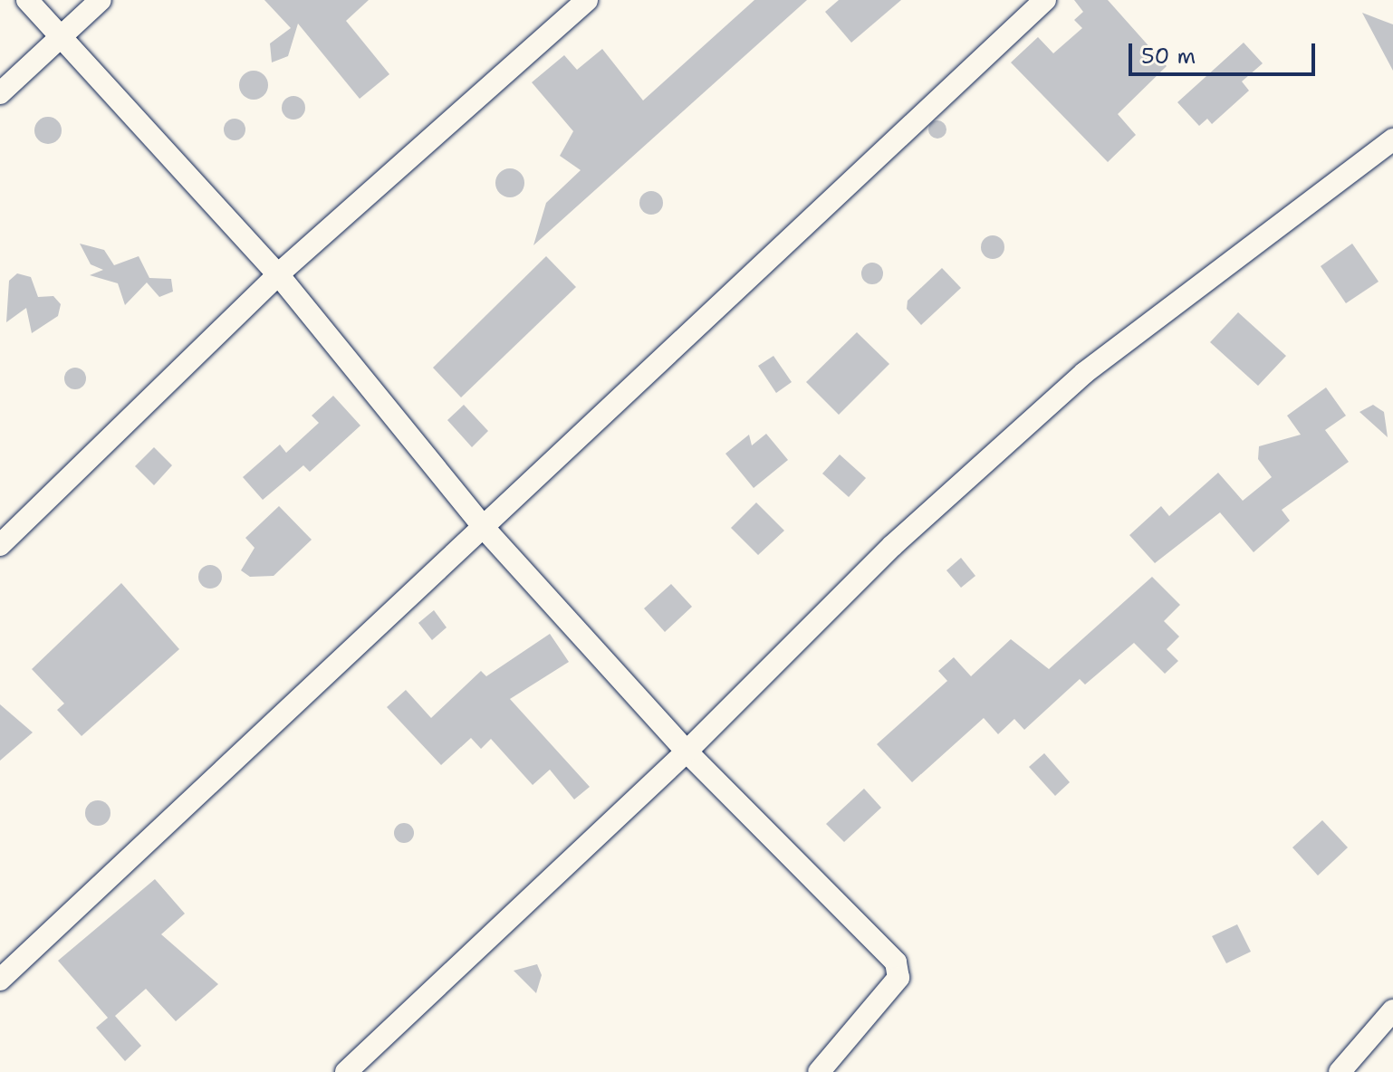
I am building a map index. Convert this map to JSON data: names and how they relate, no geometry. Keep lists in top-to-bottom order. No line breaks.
{"scale_bar":"50 m"}
